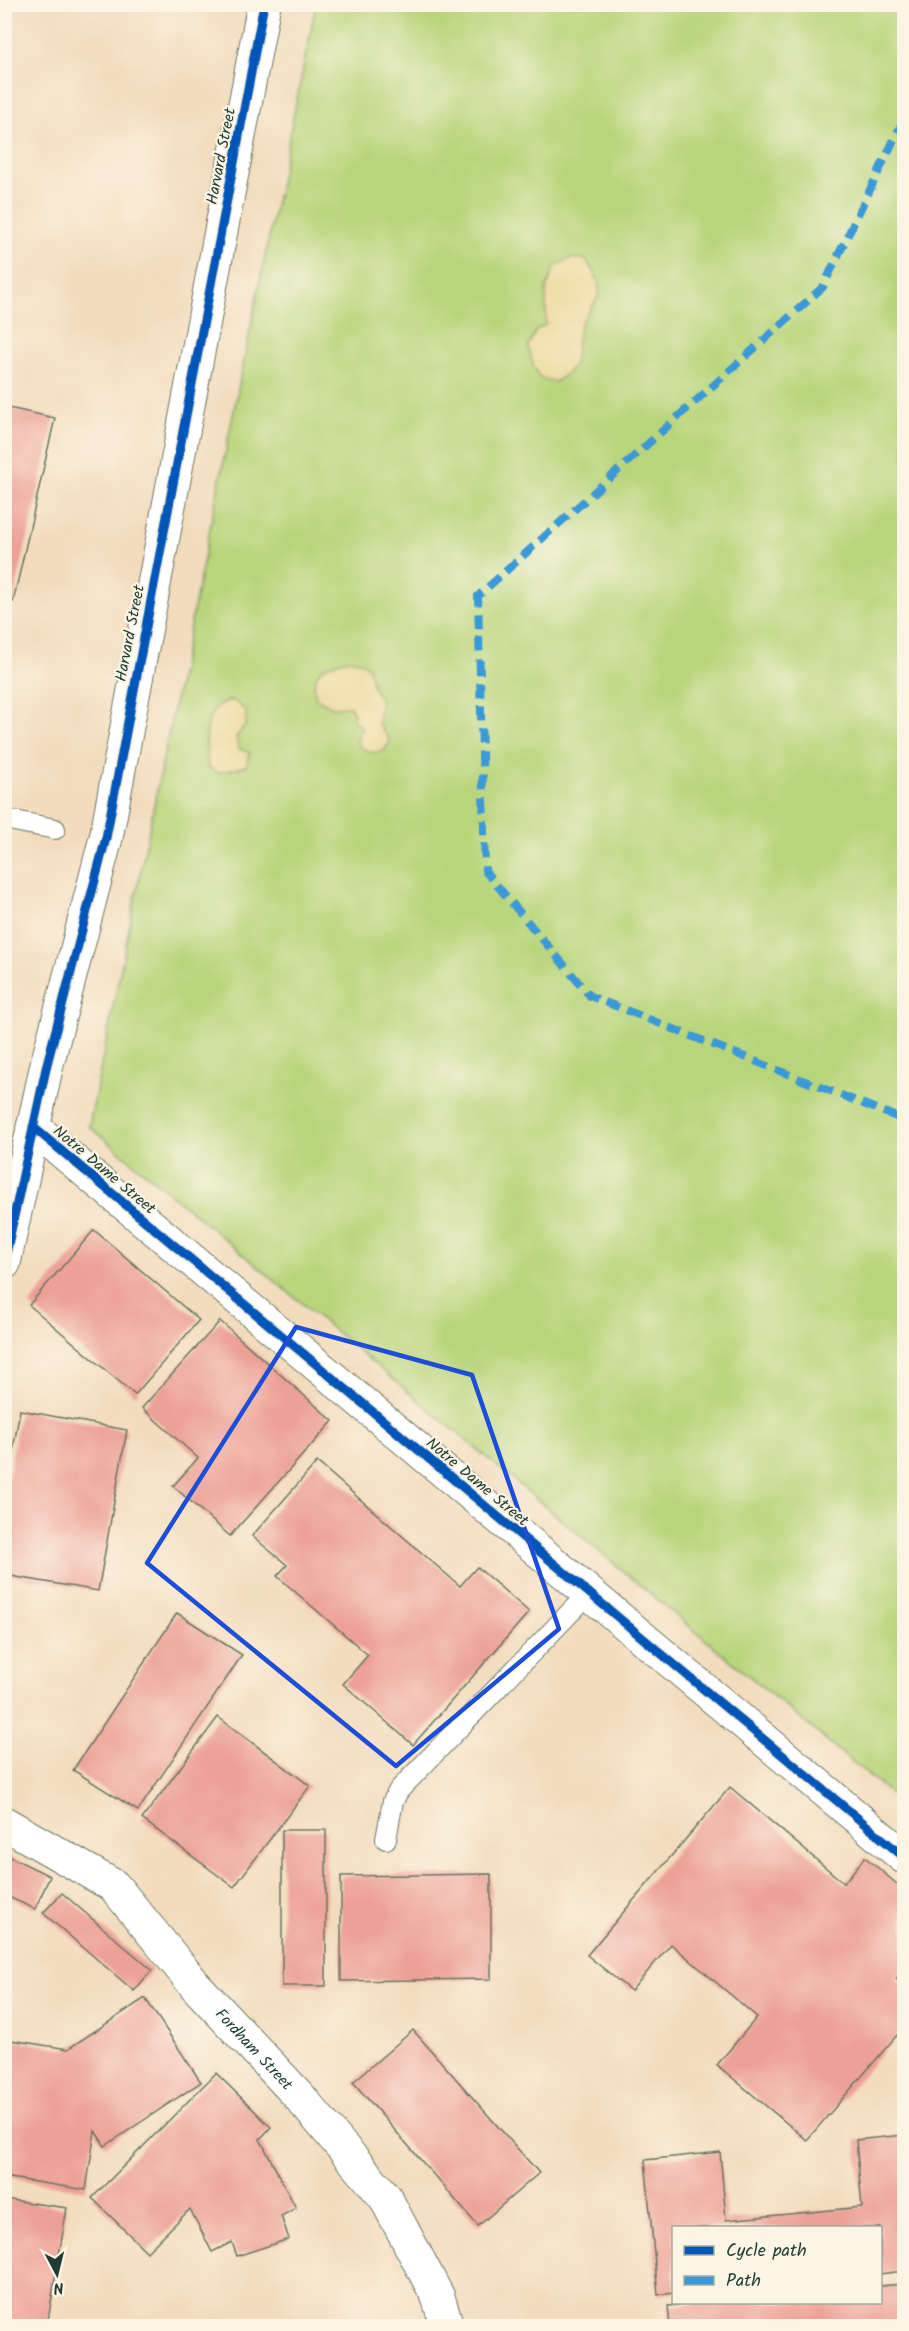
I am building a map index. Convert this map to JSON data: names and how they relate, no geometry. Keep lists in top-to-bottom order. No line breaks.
{"streets":{"street":["Harvard Street","Notre Dame Street","Fordham Street"]},"crossings":[["Harvard Street","Notre Dame Street"]],"legend":["Cycle path","Path"],"north":"bottom"}
